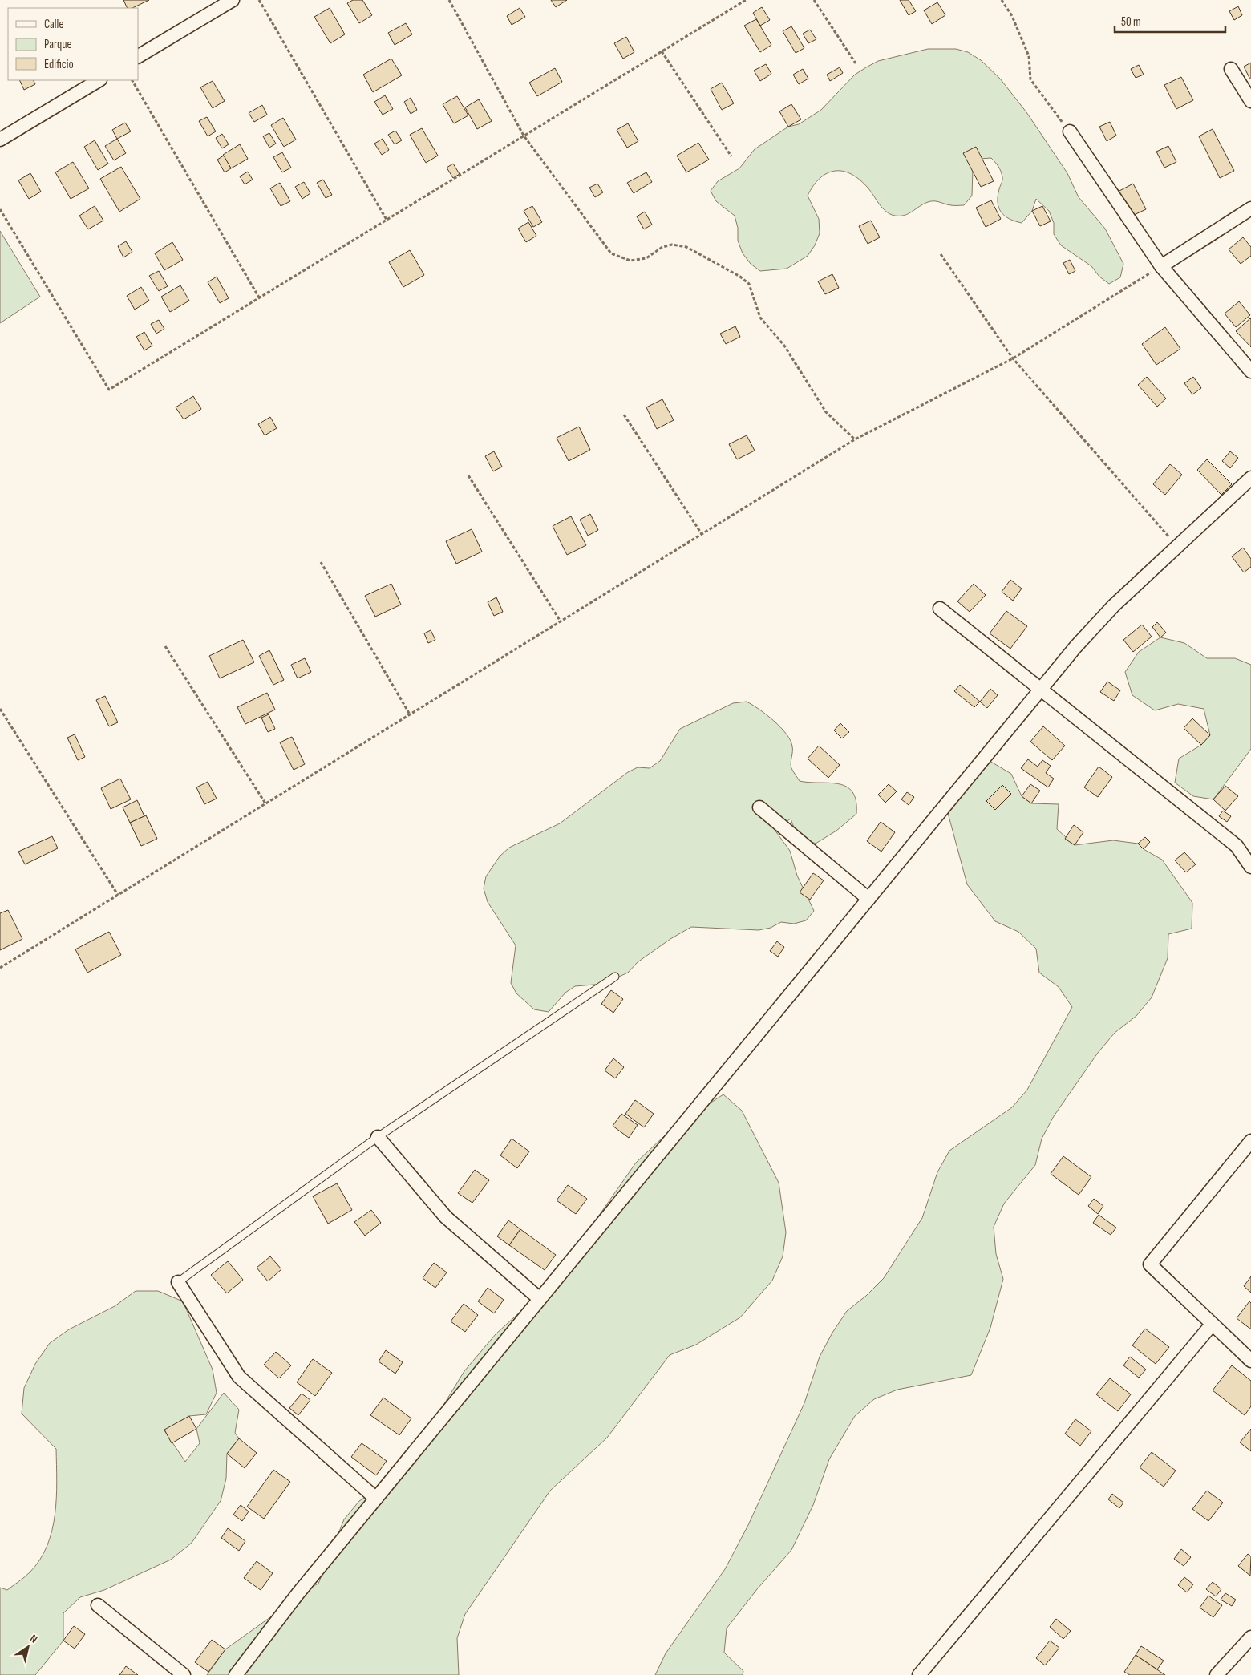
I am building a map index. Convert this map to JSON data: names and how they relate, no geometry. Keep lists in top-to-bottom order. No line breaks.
{"legend":["Calle","Parque","Edificio"],"scale_bar":"50 m","north":"top right"}
